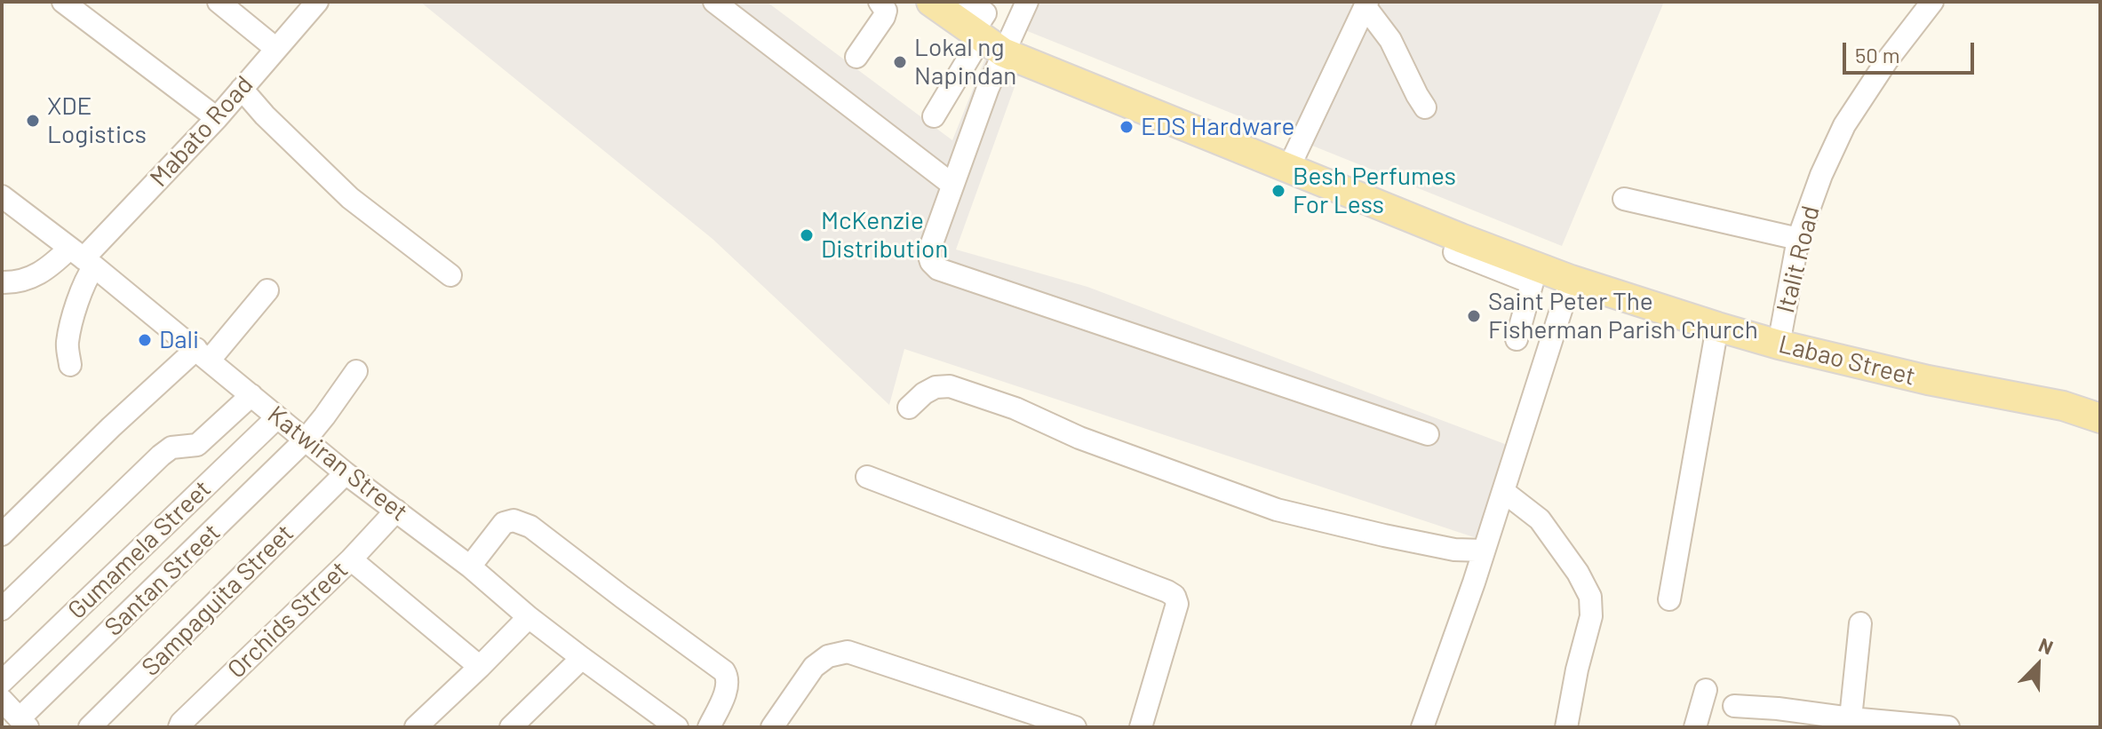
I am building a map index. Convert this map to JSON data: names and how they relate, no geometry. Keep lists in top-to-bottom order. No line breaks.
{"streets":{"main road":["Labao Street"],"street":["Mabato Road","Italit Road","Katwiran Street","Gumamela Street","Santan Street","Sampaguita Street","Orchids Street"]},"crossings":[["Mabato Road","Katwiran Street"],["Italit Road","Labao Street"],["Katwiran Street","Gumamela Street"],["Katwiran Street","Santan Street"],["Katwiran Street","Sampaguita Street"],["Katwiran Street","Orchids Street"]],"places":["Lokal ng Napindan","XDE Logistics","EDS Hardware","Besh Perfumes For Less","McKenzie Distribution","Saint Peter The Fisherman Parish Church","Dali"],"scale_bar":"50 m","north":"top right"}
